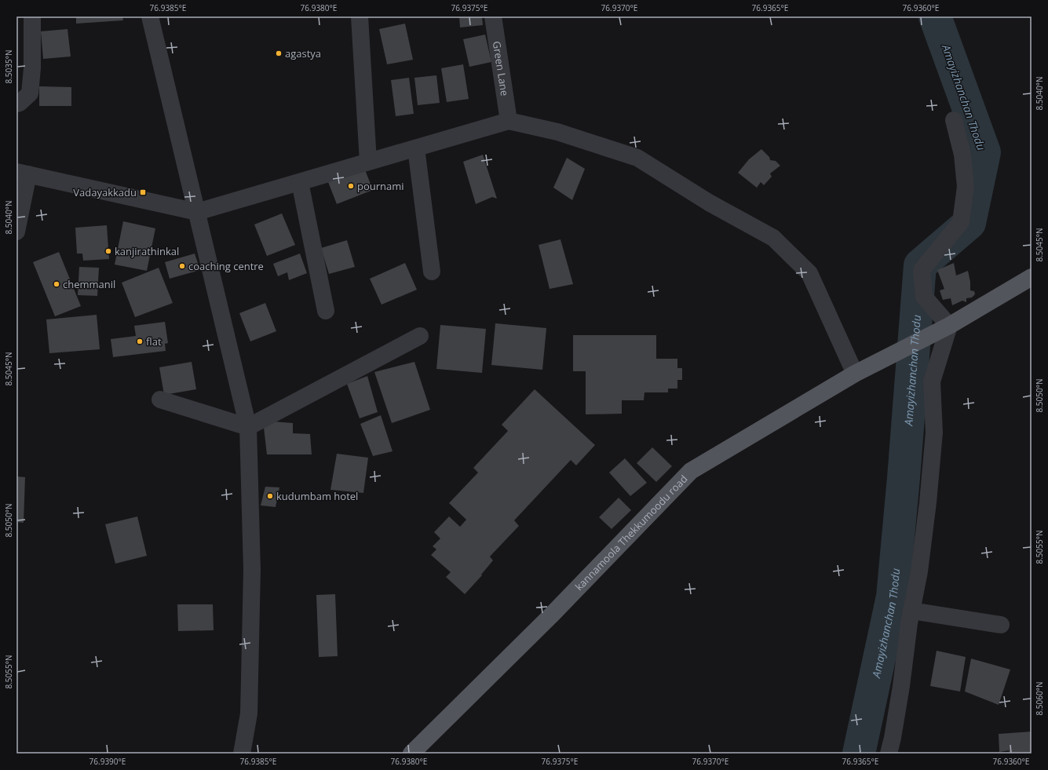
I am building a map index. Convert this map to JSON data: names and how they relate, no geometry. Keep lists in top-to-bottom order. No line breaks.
{"streets":{"main road":["kannamoola Thekkumoodu road"],"street":["Green Lane"]},"water":["Amayizhanchan Thodu"],"places":{"other":["agastya","pournami","kanjirathinkal","coaching centre","chemmanil","flat","kudumbam hotel"],"transit":["Vadayakkadu"]},"coordinates":["76.9385°E","76.9380°E","76.9375°E","76.9370°E","76.9365°E","76.9360°E","8.5035°N","8.5040°N","8.5045°N","8.5050°N","8.5055°N","8.5060°N","76.9390°E"]}
